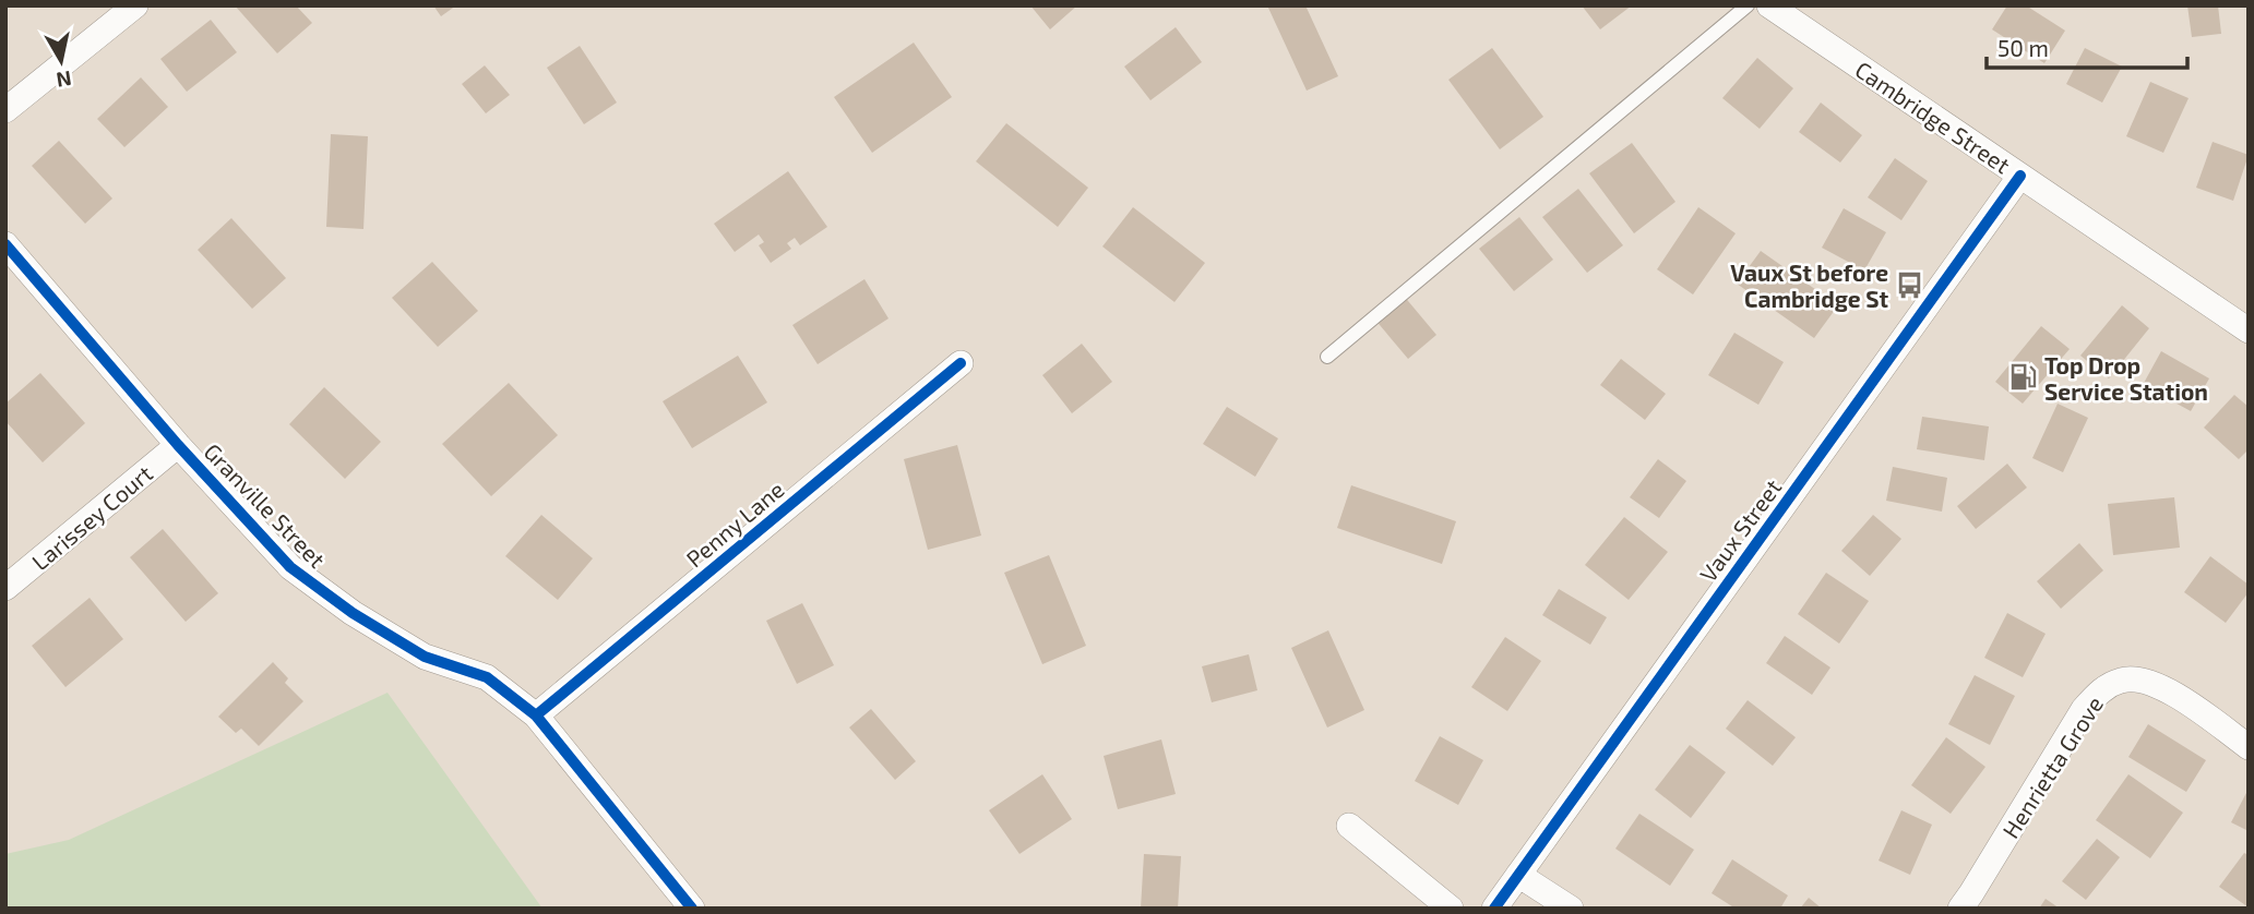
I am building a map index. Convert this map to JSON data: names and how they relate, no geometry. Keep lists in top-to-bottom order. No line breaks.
{"streets":{"street":["Cambridge Street","Granville Street","Larissey Court","Penny Lane","Vaux Street","Henrietta Grove"]},"crossings":[["Cambridge Street","Vaux Street"],["Granville Street","Larissey Court"],["Granville Street","Penny Lane"]],"places":{"bus stop":["Vaux St before Cambridge St"],"fuel station":["Top Drop Service Station"]},"scale_bar":"50 m","north":"bottom"}
